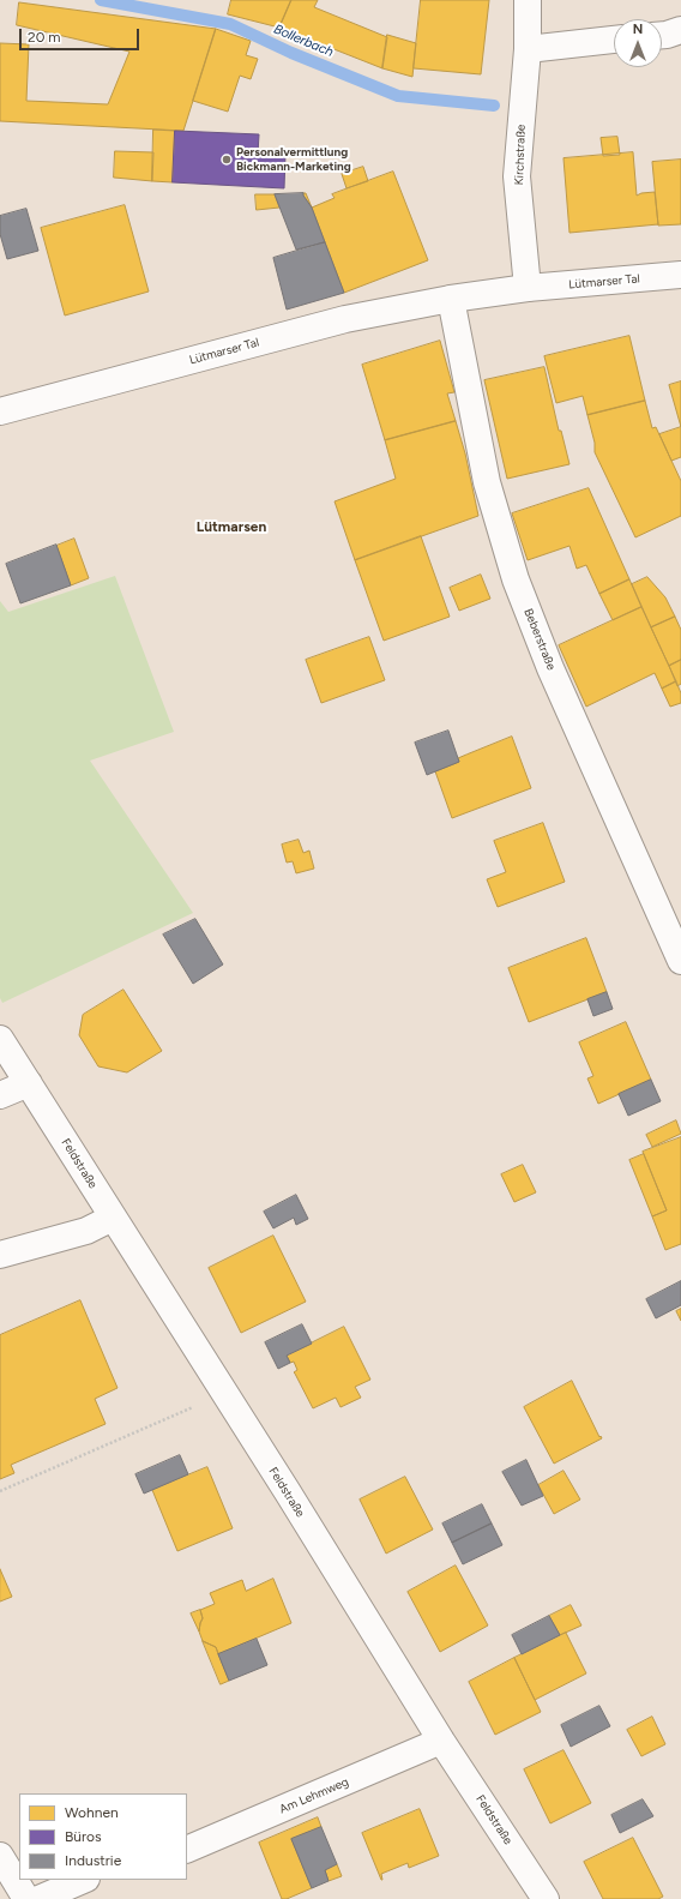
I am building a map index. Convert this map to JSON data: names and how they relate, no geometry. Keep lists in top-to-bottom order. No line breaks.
{"streets":{"street":["Kirchstraße","Lütmarser Tal","Beberstraße","Feldstraße","Am Lehmweg"]},"crossings":[["Kirchstraße","Lütmarser Tal"],["Lütmarser Tal","Beberstraße"],["Feldstraße","Am Lehmweg"]],"districts":["Lütmarsen"],"water":["Bollerbach"],"places":["Personalvermittlung Bickmann-Marketing"],"legend":["Wohnen","Büros","Industrie"],"scale_bar":"20 m","north":"top"}
